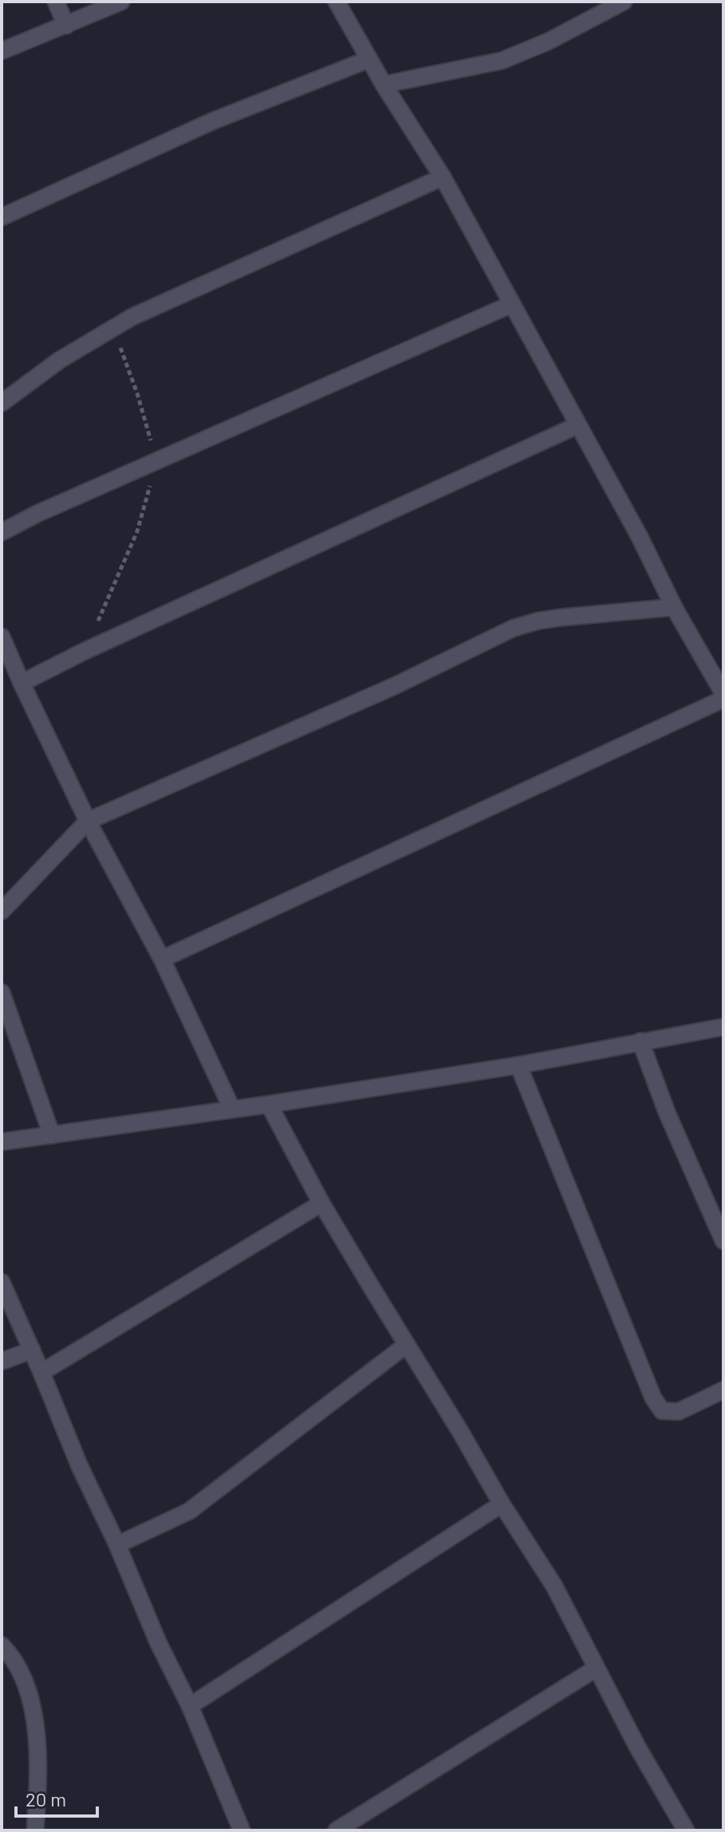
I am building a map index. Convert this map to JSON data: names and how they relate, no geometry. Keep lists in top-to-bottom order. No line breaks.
{"scale_bar":"20 m"}
